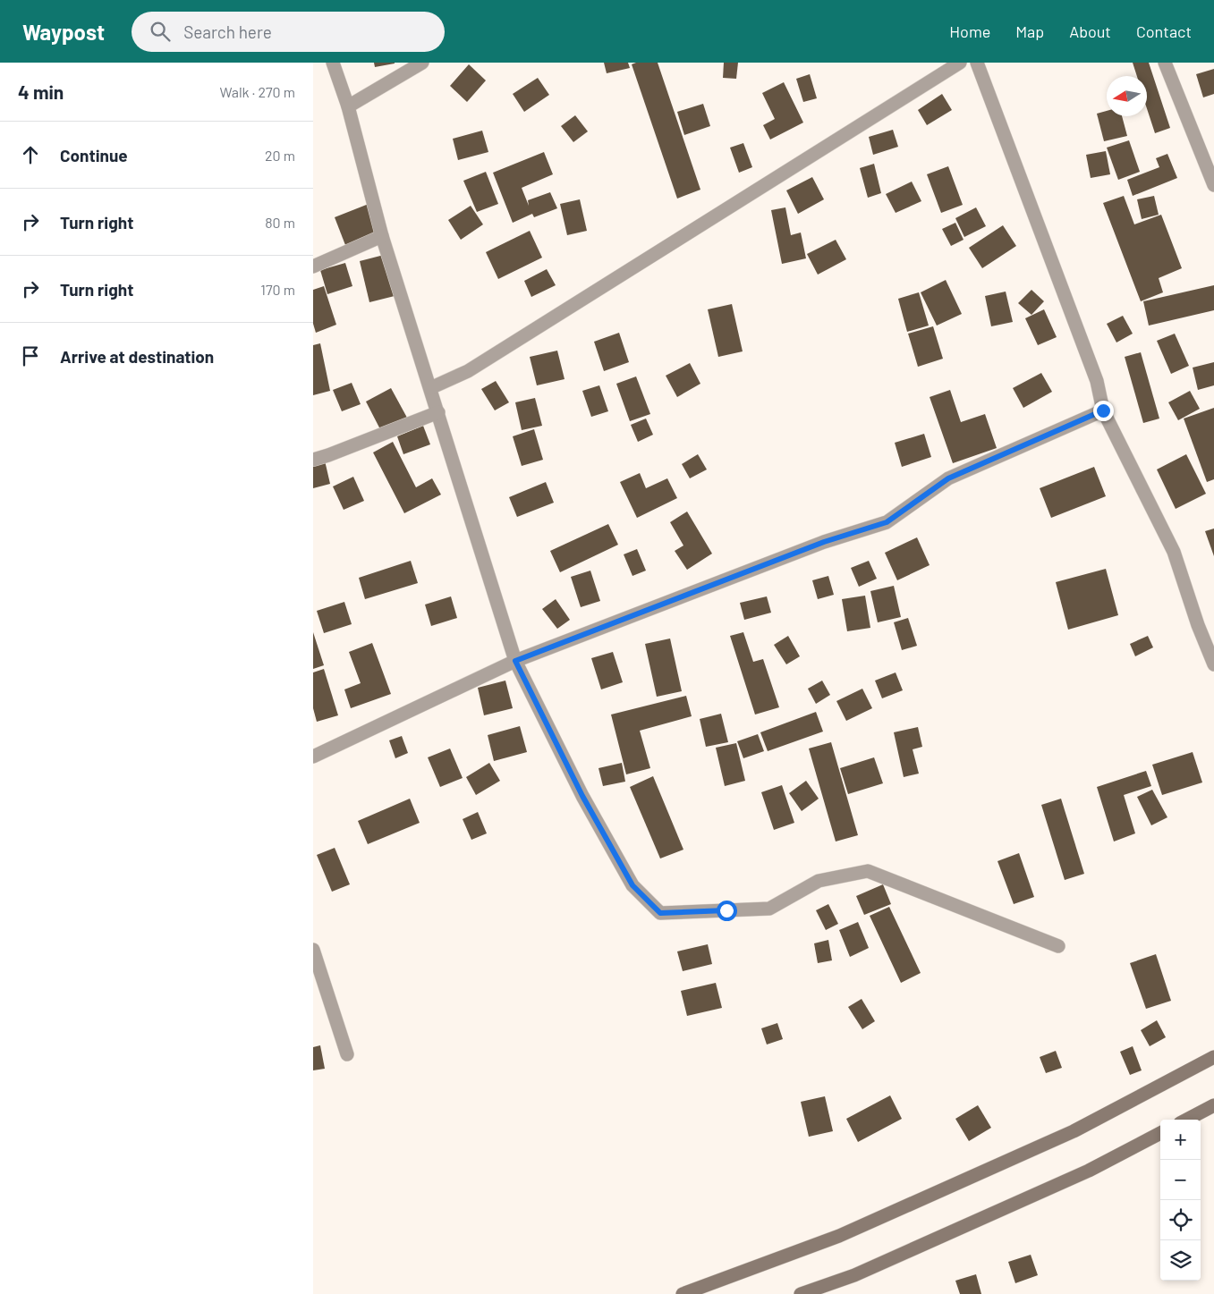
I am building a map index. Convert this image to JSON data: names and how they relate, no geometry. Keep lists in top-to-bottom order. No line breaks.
{"north":"left","page":{"header":"Waypost","search":"Search here","nav":["Home","Map","About","Contact"],"heading":["4 min","Walk · 270 m"],"list":[["Continue","20 m"],["Turn right","80 m"],["Turn right","170 m"],"Arrive at destination"],"map_buttons":["+","−"]}}
